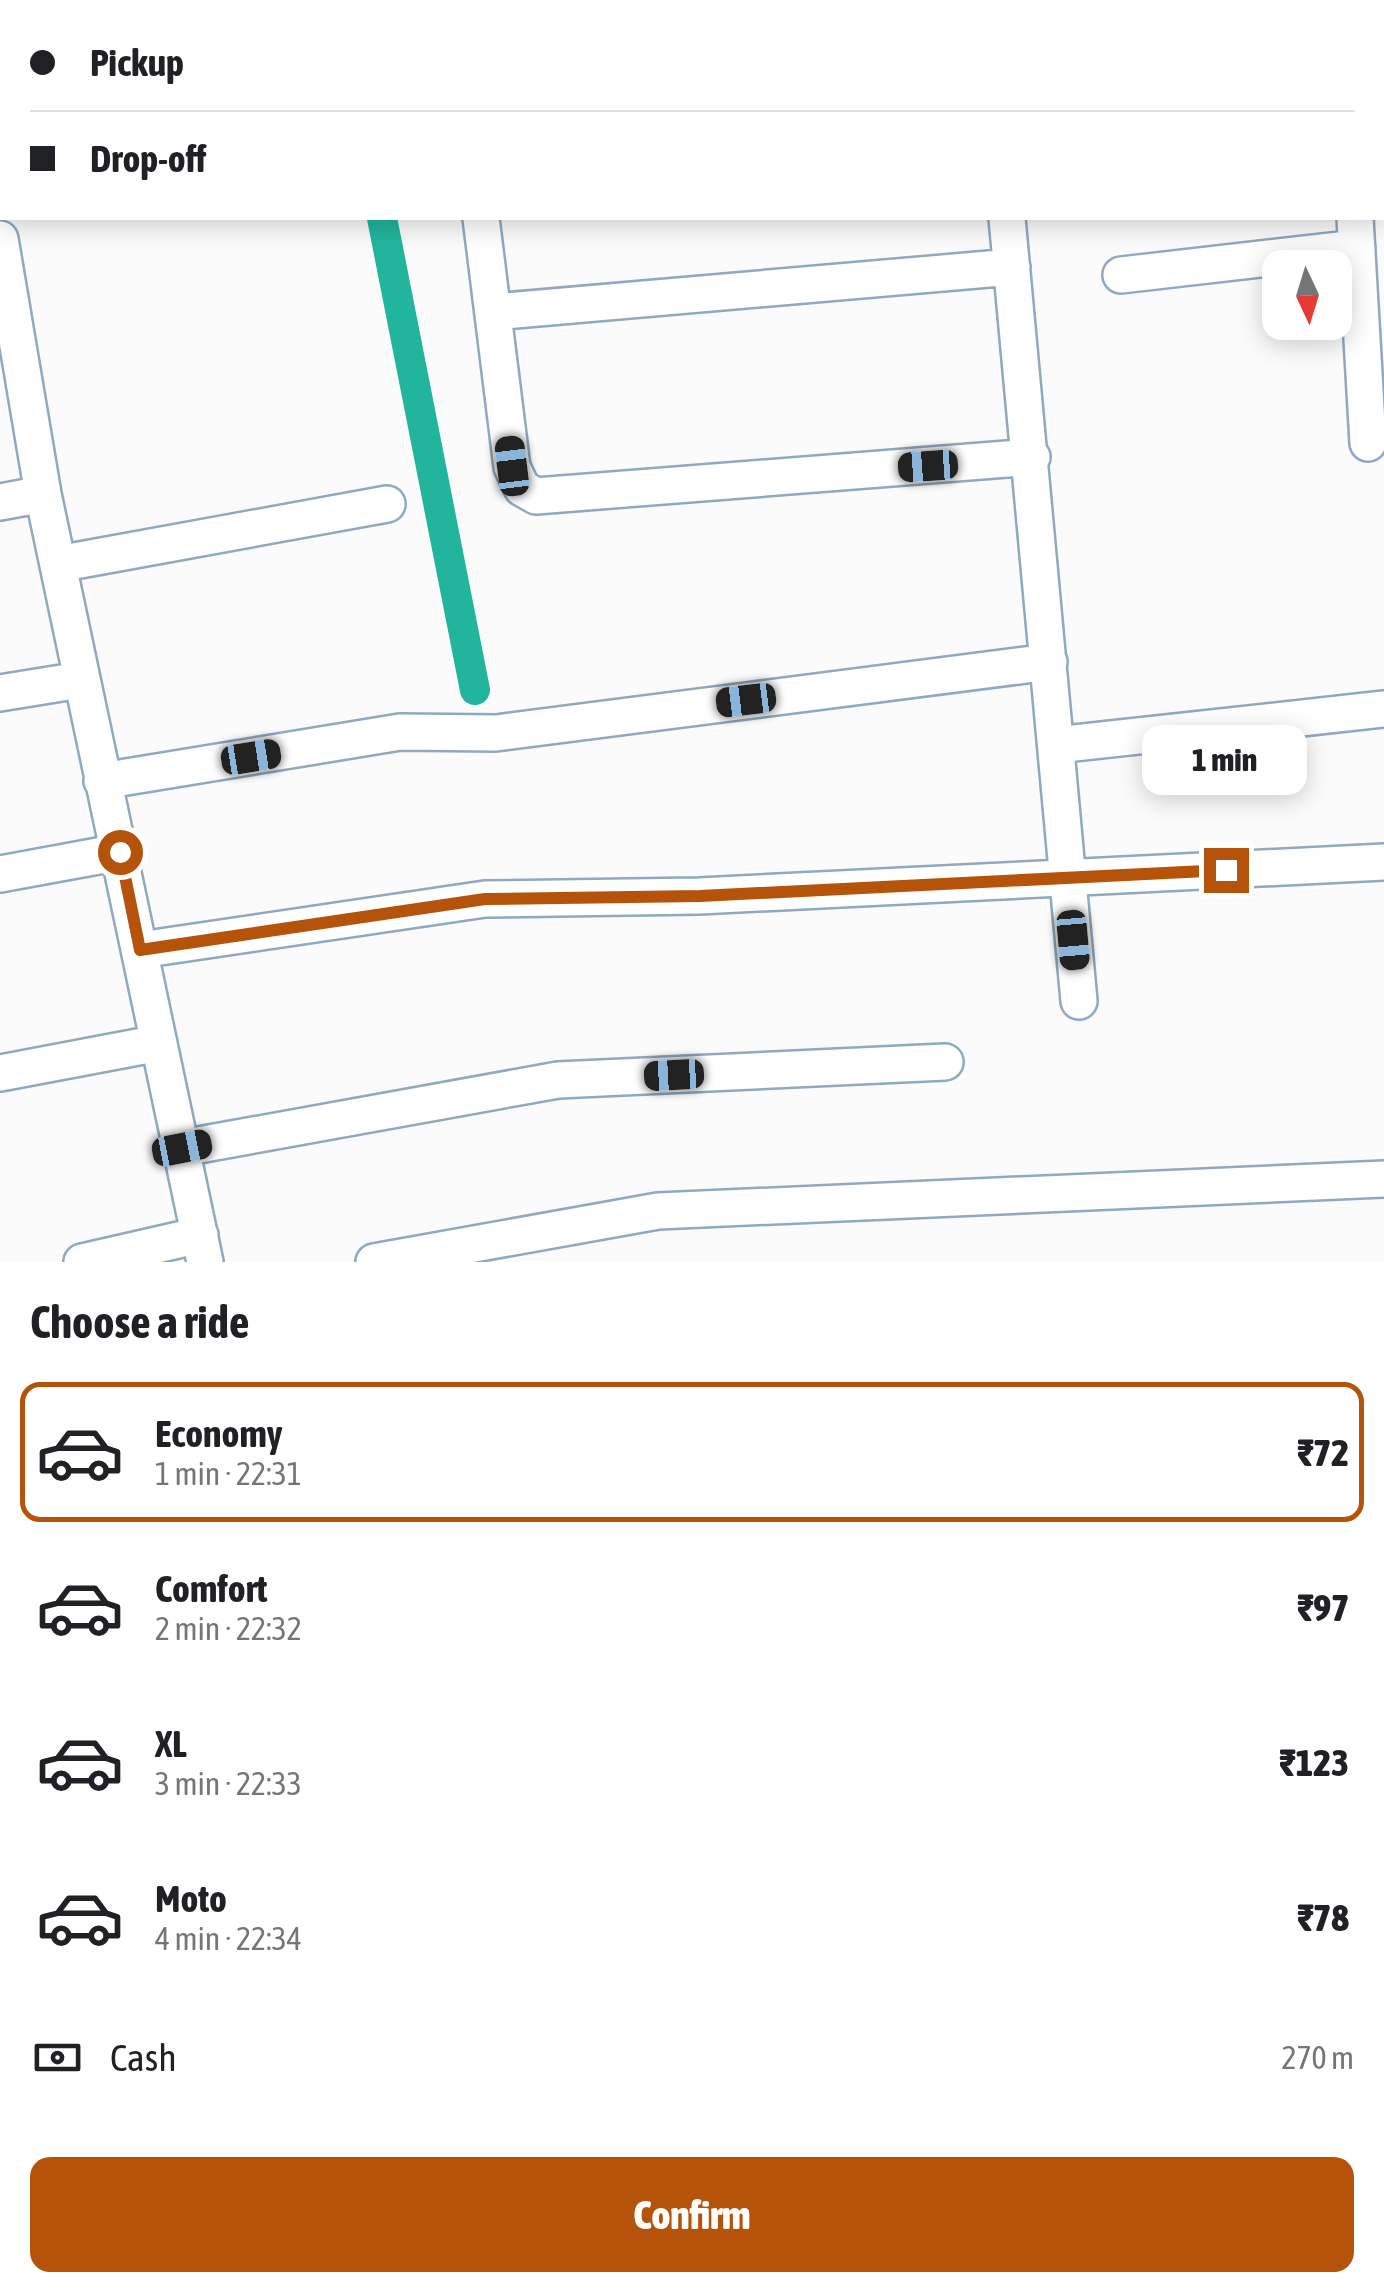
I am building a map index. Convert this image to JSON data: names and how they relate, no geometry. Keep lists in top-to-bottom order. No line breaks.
{"north":"bottom","page":{"banner":["Pickup","Drop-off"],"bubble":"1 min","heading":"Choose a ride","list":[{"name":"Economy","note":"1 min · 22:31","value":"₹72"},{"name":"Comfort","note":"2 min · 22:32","value":"₹97"},{"name":"XL","note":"3 min · 22:33","value":"₹123"},{"name":"Moto","note":"4 min · 22:34","value":"₹78"}],"pay":["Cash","270 m"],"buttons":"Confirm"}}
